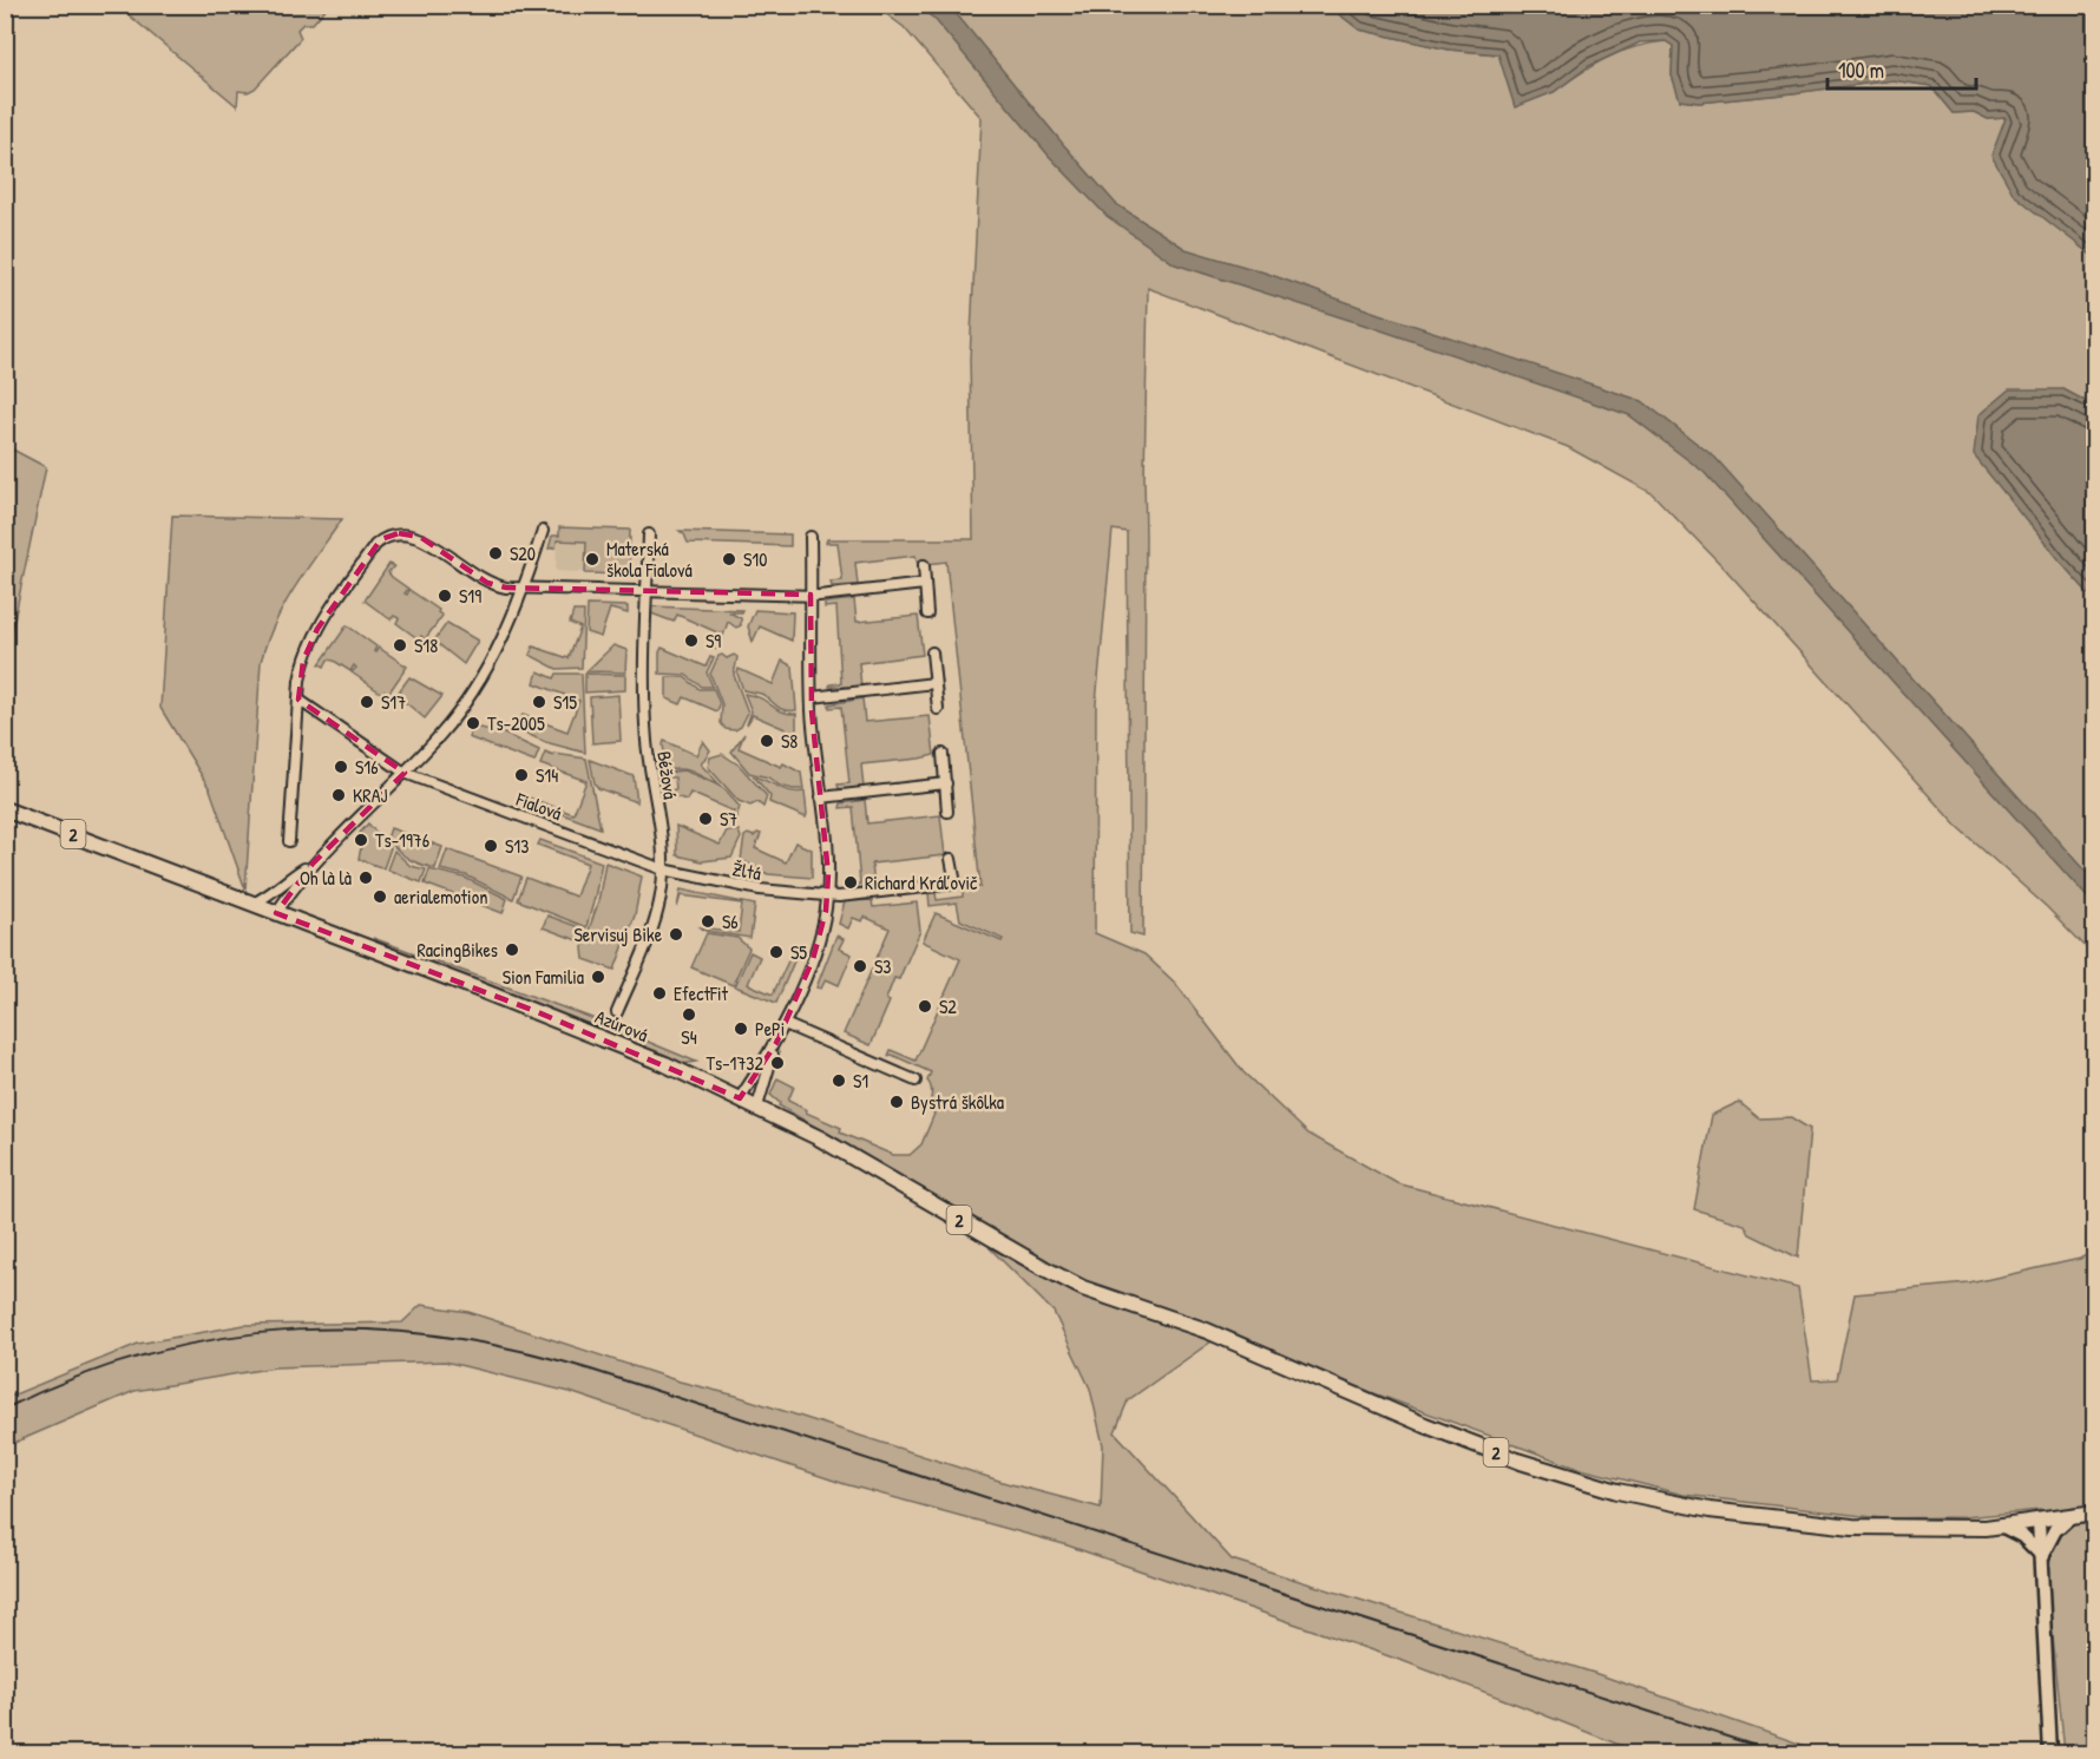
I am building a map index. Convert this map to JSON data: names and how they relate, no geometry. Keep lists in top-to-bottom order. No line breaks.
{"streets":{"main road":["2","Azúrová"],"street":["Béžová","Fialová","Žltá"]},"crossings":[["Béžová","Fialová"],["Béžová","Žltá"],["Fialová","Žltá"],["2","Azúrová"]],"places":["S20","Materská škola Fialová","S10","S19","S9","S18","S17","S15","Ts-2005","S8","S16","S14","KRAJ","S7","Ts-1976","S13","Oh là là","Richard Kráľovič","aerialemotion","S6","Servisuj Bike","RacingBikes","S5","S3","Sion Familia","EfectFit","S2","S4","PePi","Ts-1732","S1","Bystrá škôlka"],"scale_bar":"100 m"}
